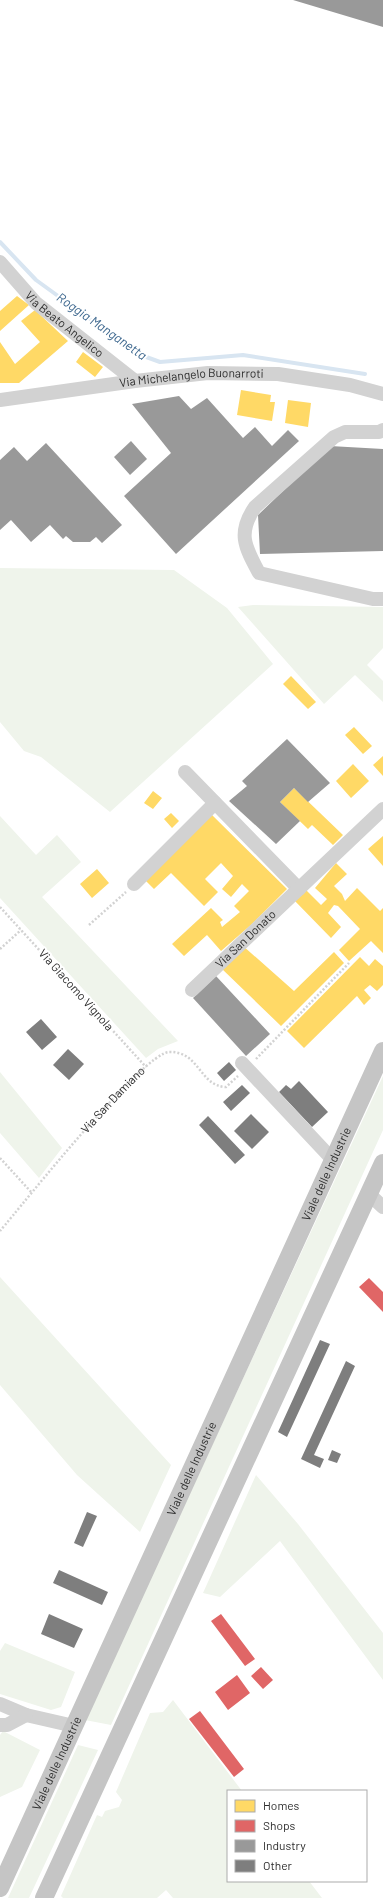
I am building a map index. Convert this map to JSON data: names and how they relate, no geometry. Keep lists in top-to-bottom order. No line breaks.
{"streets":{"main road":["Viale delle Industrie"],"street":["Via Beato Angelico","Via Michelangelo Buonarroti","Via San Donato"],"path":["Via Giacomo Vignola","Via San Damiano"]},"crossings":[["Via Beato Angelico","Via Michelangelo Buonarroti"],["Via Giacomo Vignola","Via San Damiano"]],"water":["Roggia Manganetta"],"legend":["Homes","Shops","Industry","Other"]}
